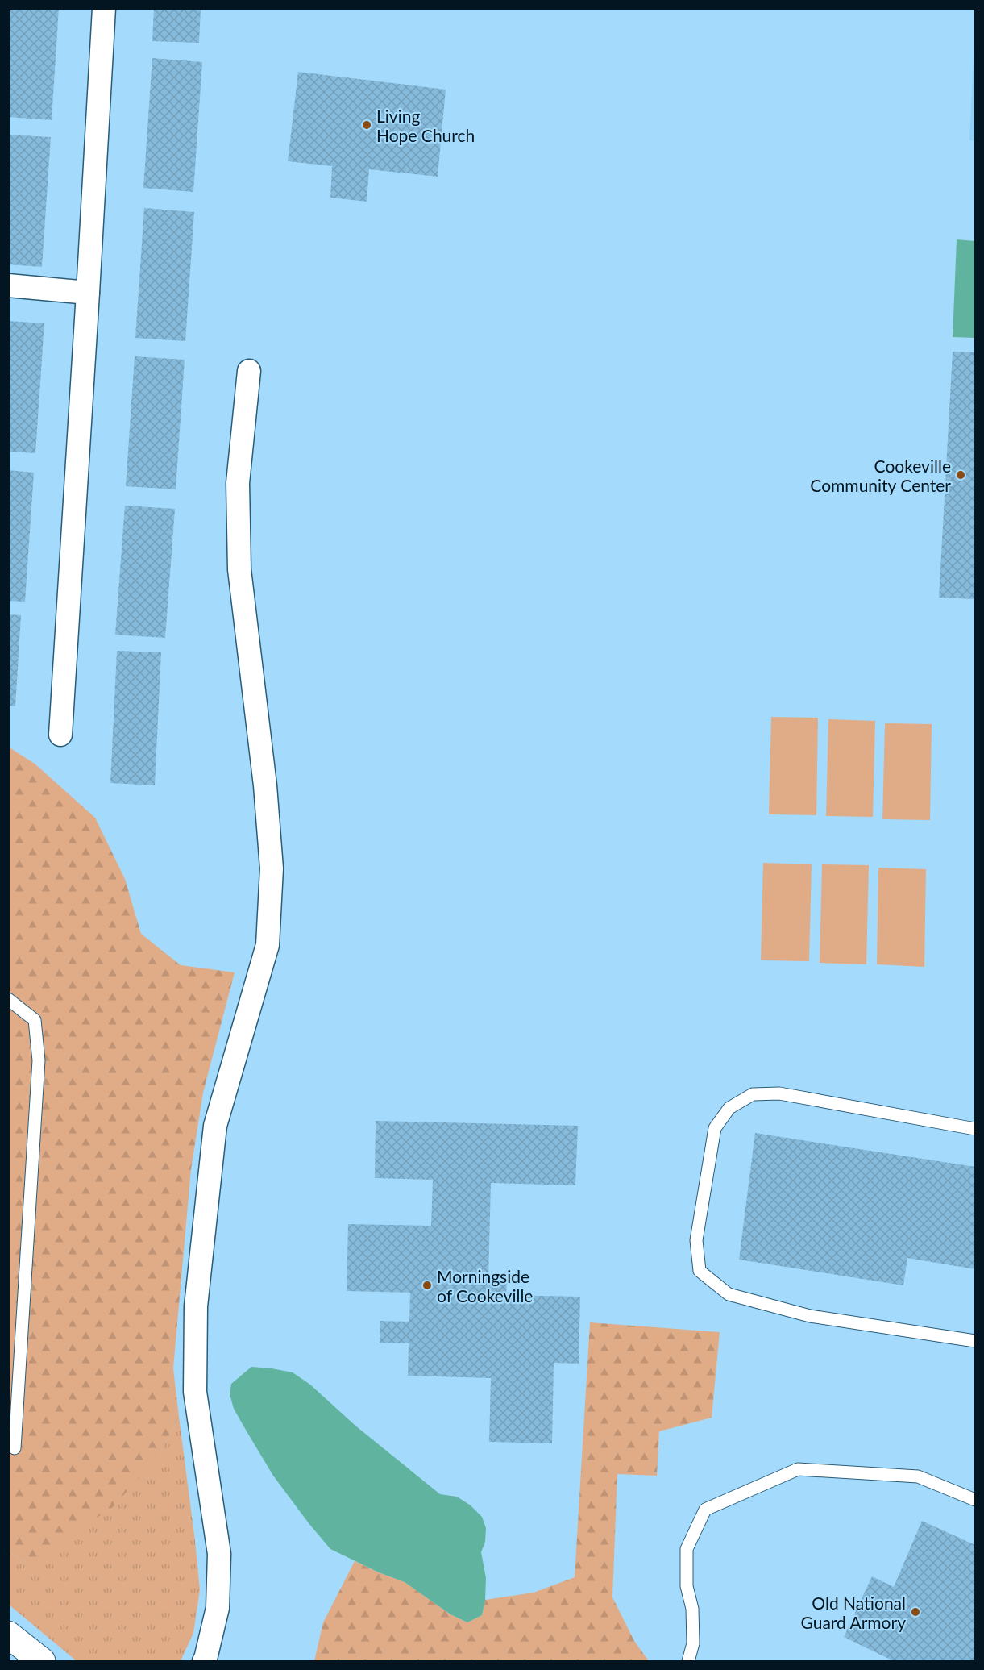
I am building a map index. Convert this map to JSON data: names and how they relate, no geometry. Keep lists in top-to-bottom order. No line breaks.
{"places":["Living Hope Church","Cookeville Community Center","Morningside of Cookeville","Old National Guard Armory"]}
